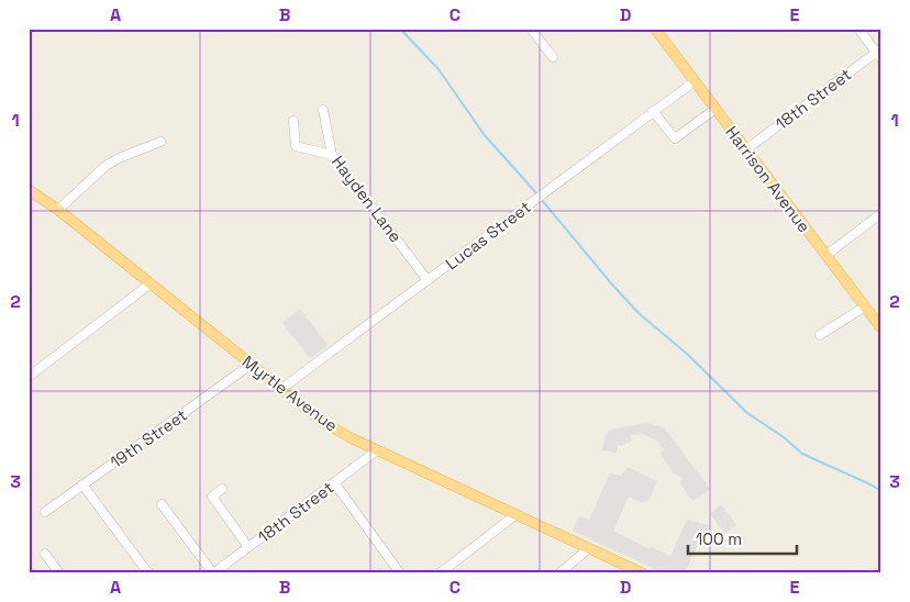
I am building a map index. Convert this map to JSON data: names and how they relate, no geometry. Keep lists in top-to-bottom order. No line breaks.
{"streets":{"main road":["Harrison Avenue","Myrtle Avenue"],"street":["18th Street","Hayden Lane","Lucas Street","19th Street"]},"crossings":[["18th Street","Harrison Avenue"],["18th Street","Myrtle Avenue"],["Harrison Avenue","Lucas Street"],["Hayden Lane","Lucas Street"],["Lucas Street","Myrtle Avenue"],["Myrtle Avenue","19th Street"]],"scale_bar":"100 m","grid":{"columns":["A","B","C","D","E"],"rows":["1","2","3"]}}
